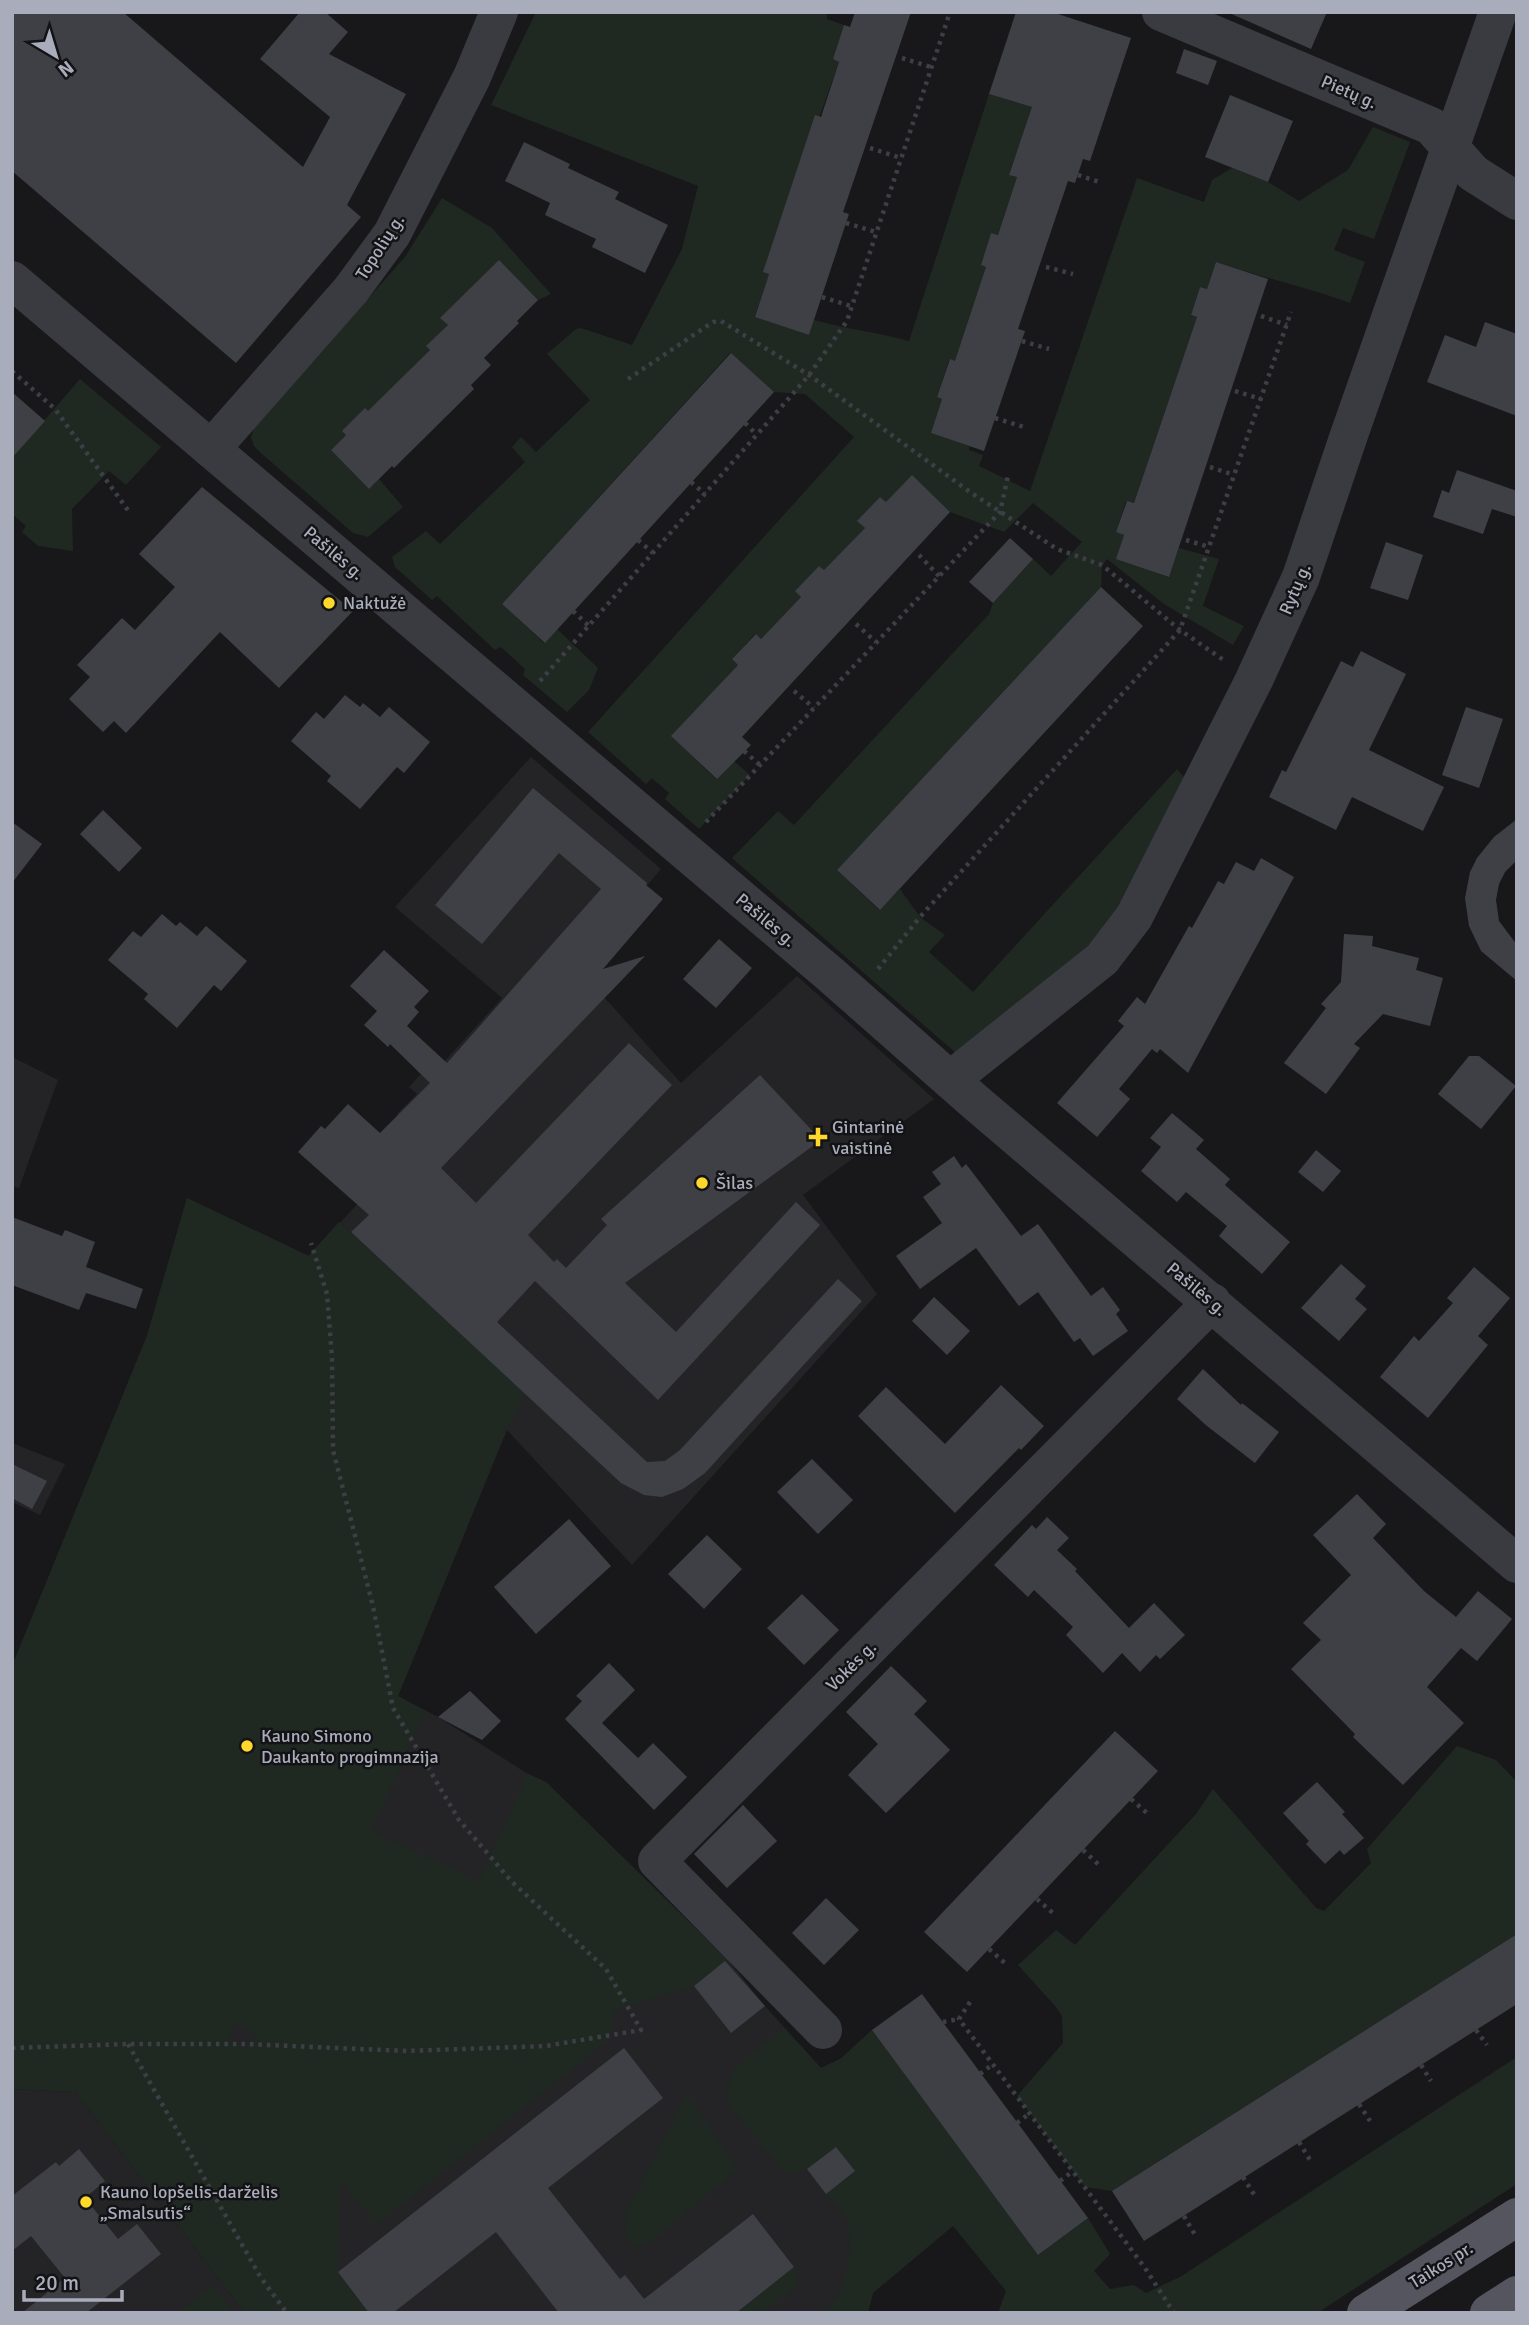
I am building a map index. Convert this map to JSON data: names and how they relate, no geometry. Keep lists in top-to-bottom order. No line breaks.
{"streets":{"main road":["Taikos pr."],"street":["Pietų g.","Topolių g.","Pašilės g.","Rytų g.","Vokės g."]},"crossings":[["Pietų g.","Rytų g."],["Topolių g.","Pašilės g."],["Pašilės g.","Rytų g."],["Pašilės g.","Vokės g."]],"places":{"other":["Naktužė","Šilas","Kauno Simono Daukanto progimnazija","Kauno lopšelis-darželis „Smalsutis“"],"health":["Gintarinė vaistinė"]},"scale_bar":"20 m","north":"bottom right"}
